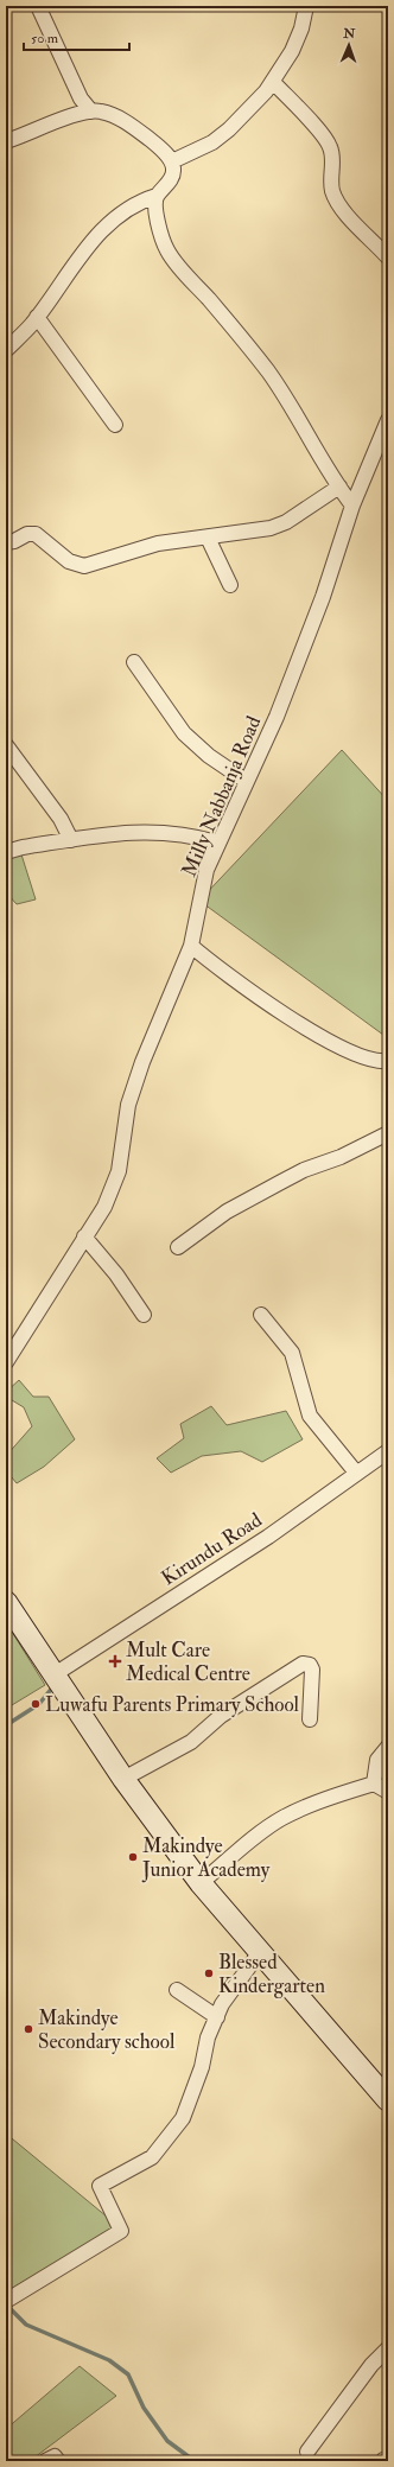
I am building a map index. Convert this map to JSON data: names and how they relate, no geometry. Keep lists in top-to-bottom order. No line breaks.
{"streets":{"street":["Milly Nabbanja Road","Kirundu Road"]},"places":{"health":["Mult Care Medical Centre"],"other":["Luwafu Parents Primary School","Makindye Junior Academy","Blessed Kindergarten","Makindye Secondary school"]},"scale_bar":"50 m","north":"top"}
